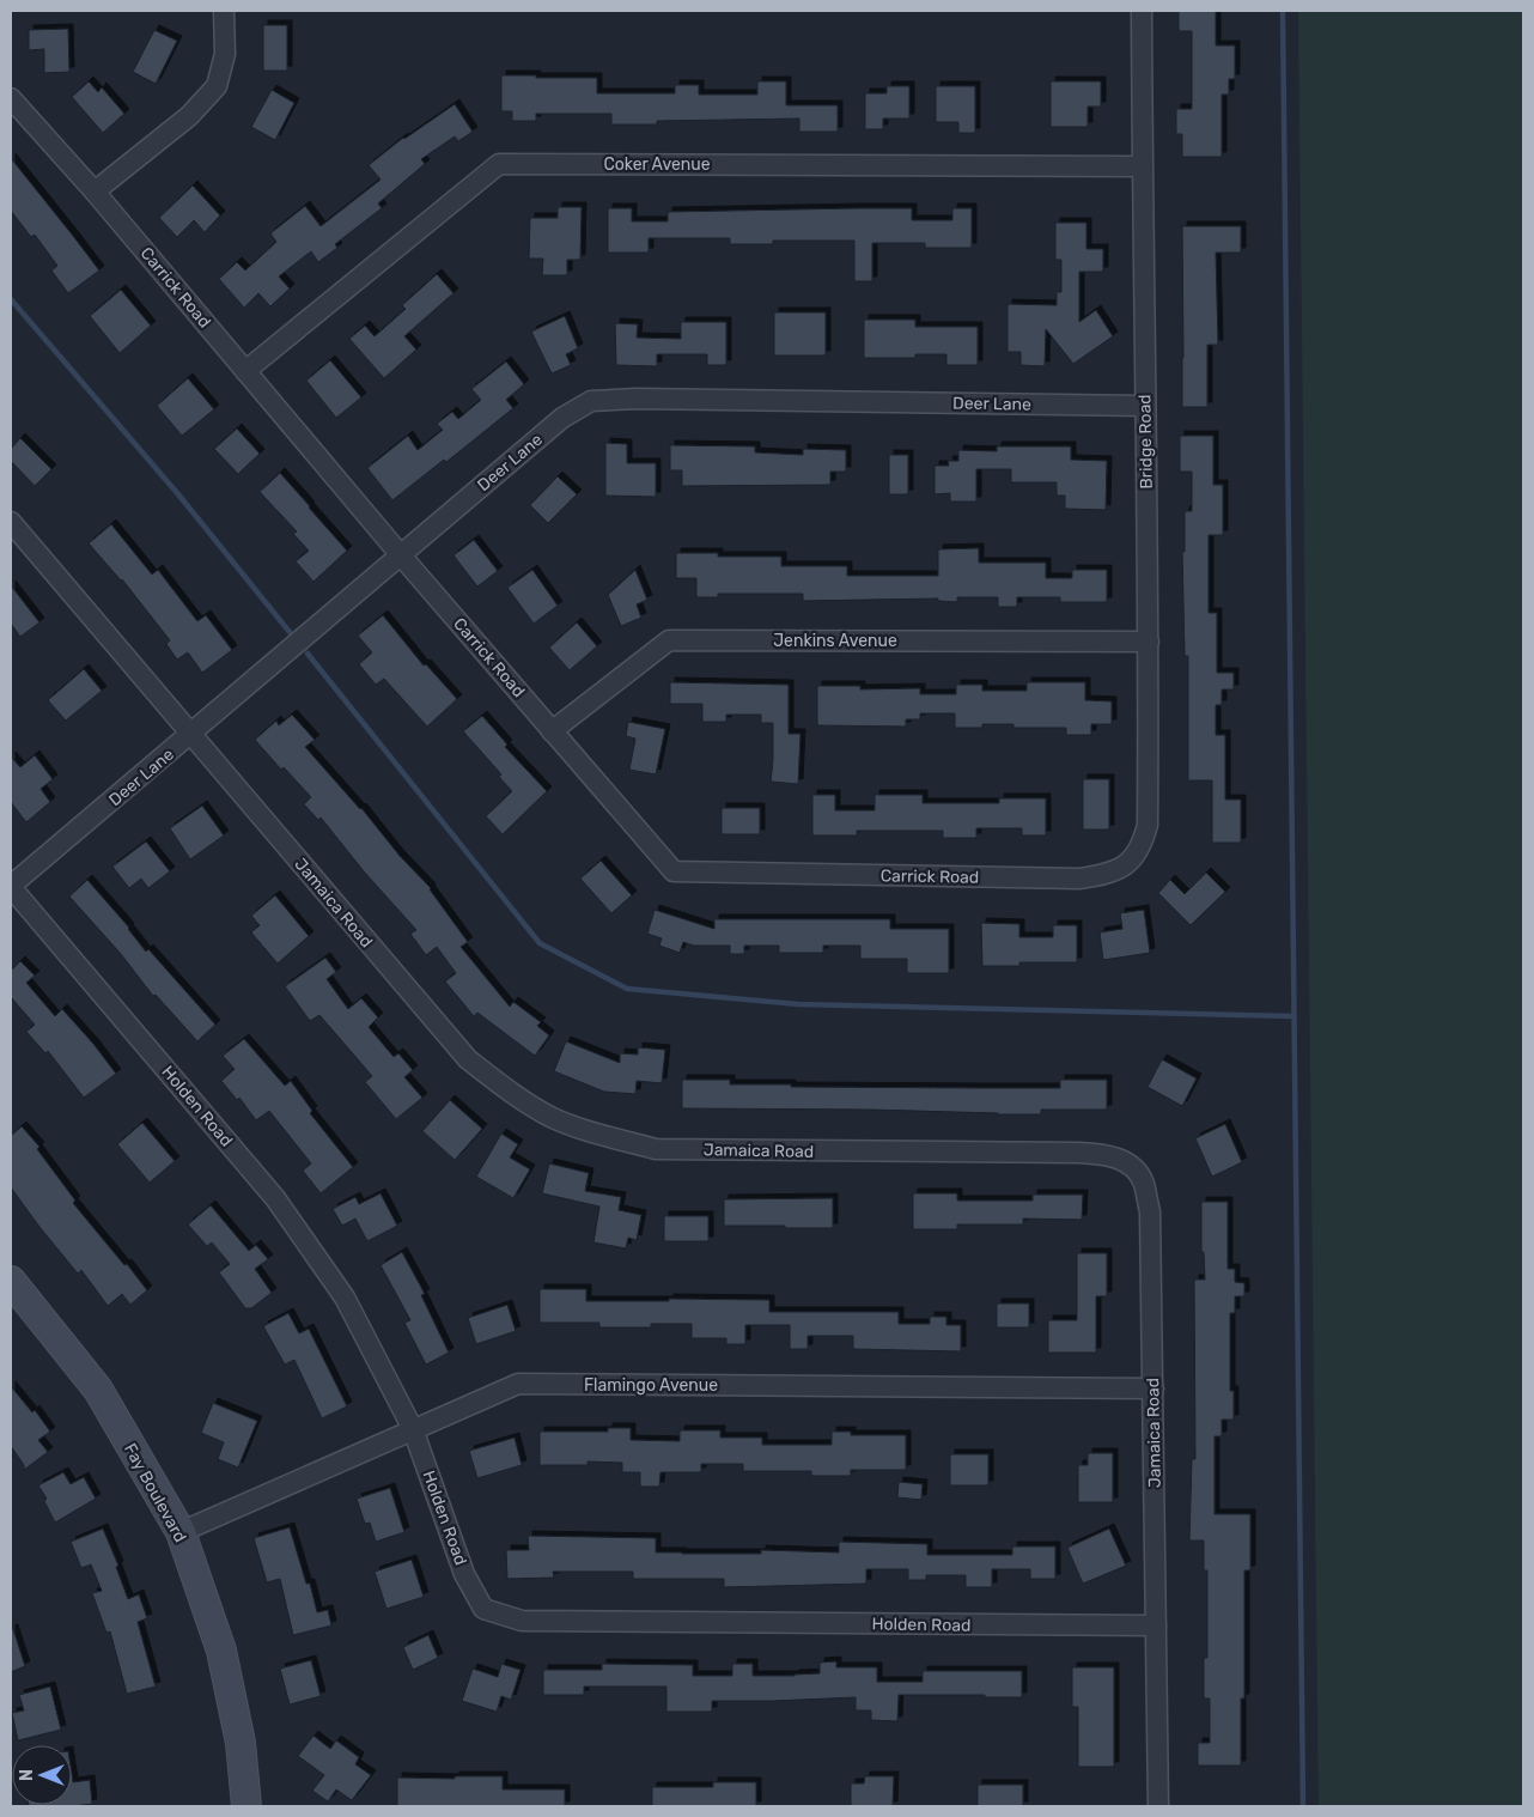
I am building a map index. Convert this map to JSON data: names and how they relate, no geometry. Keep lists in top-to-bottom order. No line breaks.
{"streets":{"street":["Coker Avenue","Carrick Road","Deer Lane","Bridge Road","Jenkins Avenue","Jamaica Road","Holden Road","Flamingo Avenue","Fay Boulevard"]},"crossings":[["Coker Avenue","Carrick Road"],["Coker Avenue","Bridge Road"],["Carrick Road","Deer Lane"],["Carrick Road","Bridge Road"],["Carrick Road","Jenkins Avenue"],["Deer Lane","Bridge Road"],["Deer Lane","Jamaica Road"],["Deer Lane","Holden Road"],["Bridge Road","Jenkins Avenue"],["Jamaica Road","Holden Road"],["Jamaica Road","Flamingo Avenue"],["Holden Road","Flamingo Avenue"],["Flamingo Avenue","Fay Boulevard"]],"north":"left"}
